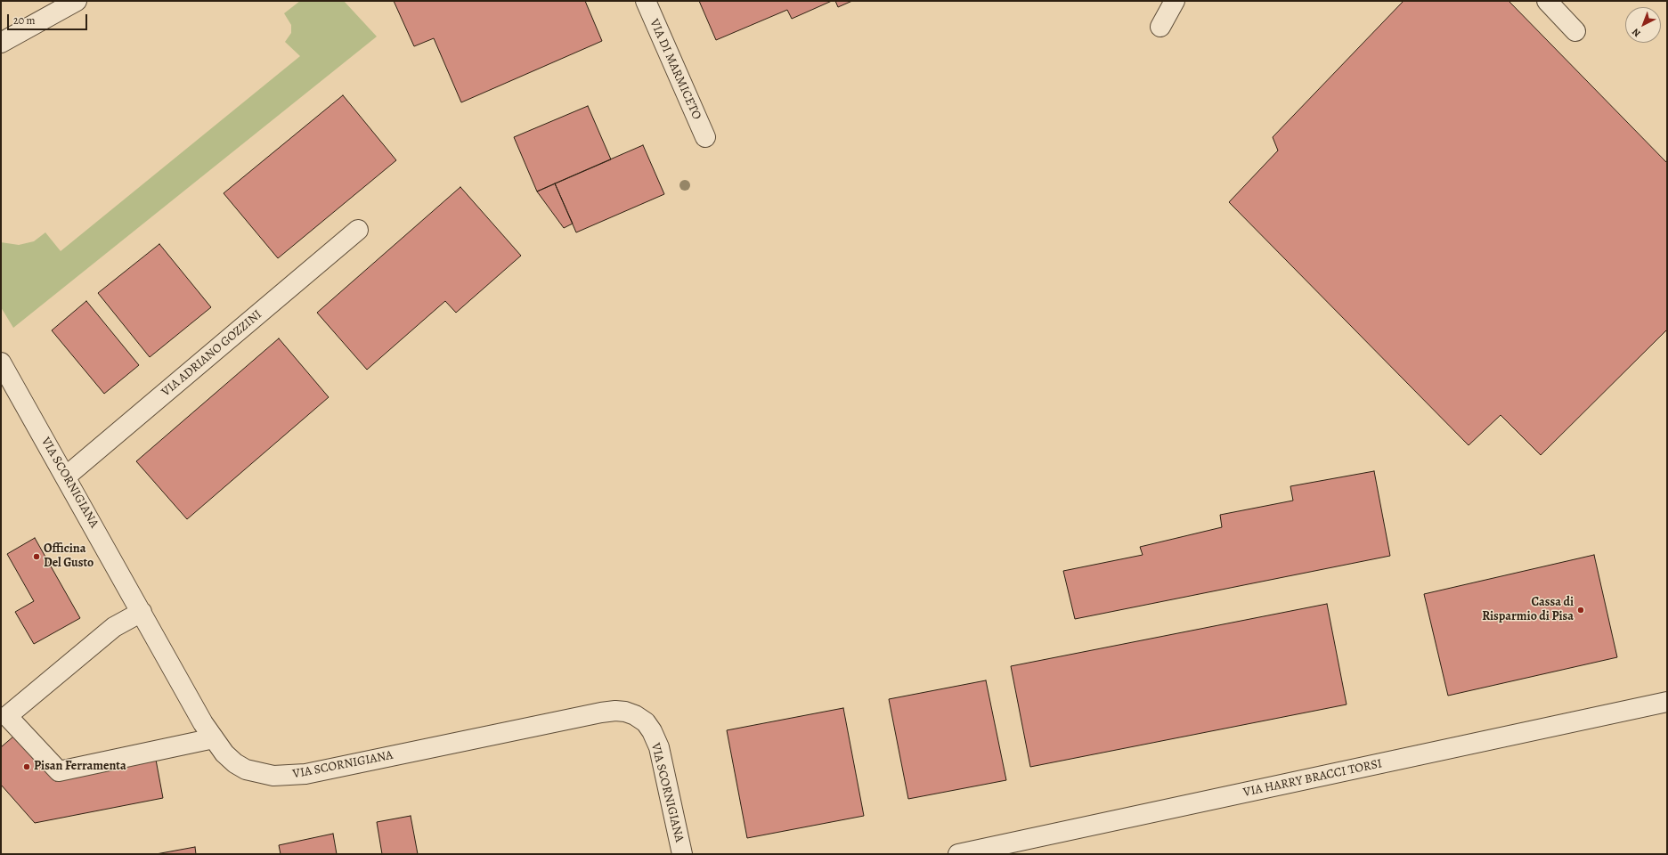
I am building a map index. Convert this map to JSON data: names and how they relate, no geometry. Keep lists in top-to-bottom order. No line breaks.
{"streets":{"street":["VIA DI MARMICETO","VIA ADRIANO GOZZINI","VIA SCORNIGIANA","VIA HARRY BRACCI TORSI"]},"crossings":[["VIA ADRIANO GOZZINI","VIA SCORNIGIANA"]],"places":["Officina Del Gusto","Cassa di Risparmio di Pisa","Pisan Ferramenta"],"scale_bar":"20 m","north":"bottom left"}
